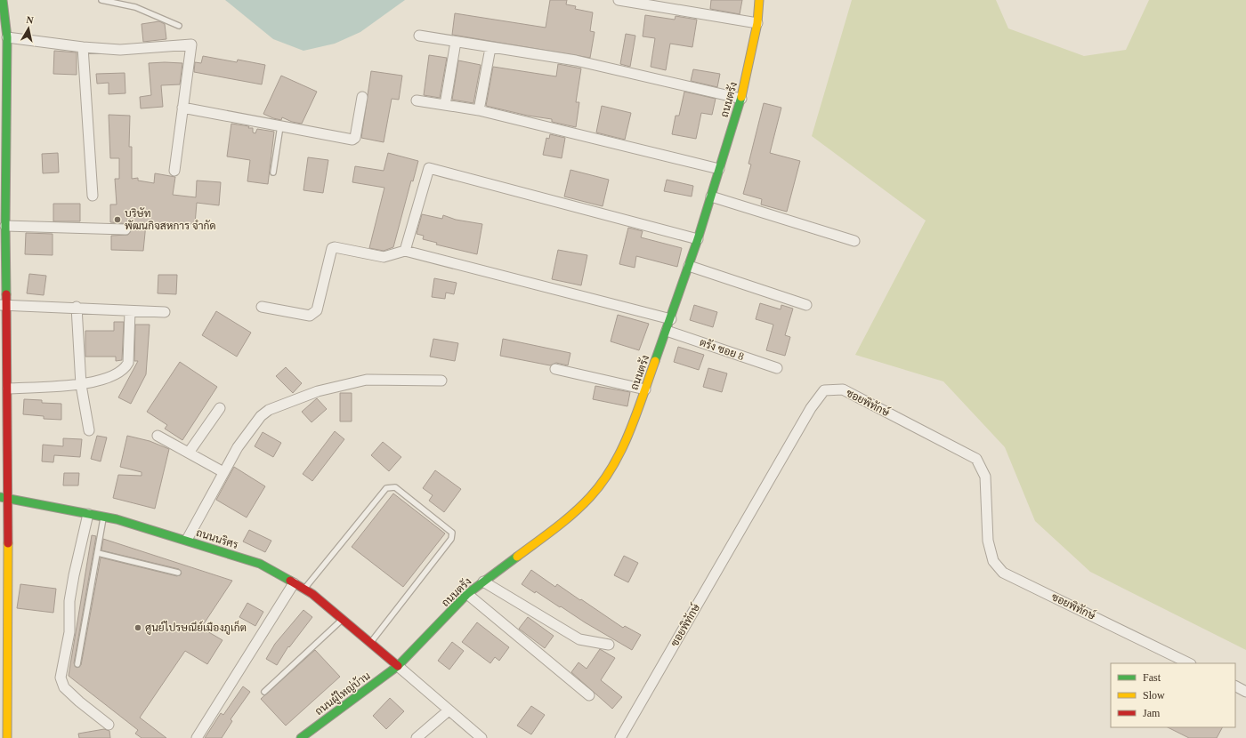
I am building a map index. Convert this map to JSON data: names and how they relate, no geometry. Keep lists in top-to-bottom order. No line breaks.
{"streets":{"street":["ถนนตรัง","ตรัง ซอย 8","ซอยพิทักษ์","ถนนนริศร","ถนนผู้ใหญ่บ้าน"]},"crossings":[["ถนนตรัง","ตรัง ซอย 8"],["ถนนตรัง","ถนนนริศร"],["ถนนตรัง","ถนนผู้ใหญ่บ้าน"],["ถนนนริศร","ถนนผู้ใหญ่บ้าน"]],"places":["บริษัท พัฒนกิจสหการ จำกัด","ศูนย์ไปรษณีย์เมืองภูเก็ต"],"legend":["Fast","Slow","Jam"],"north":"top"}
